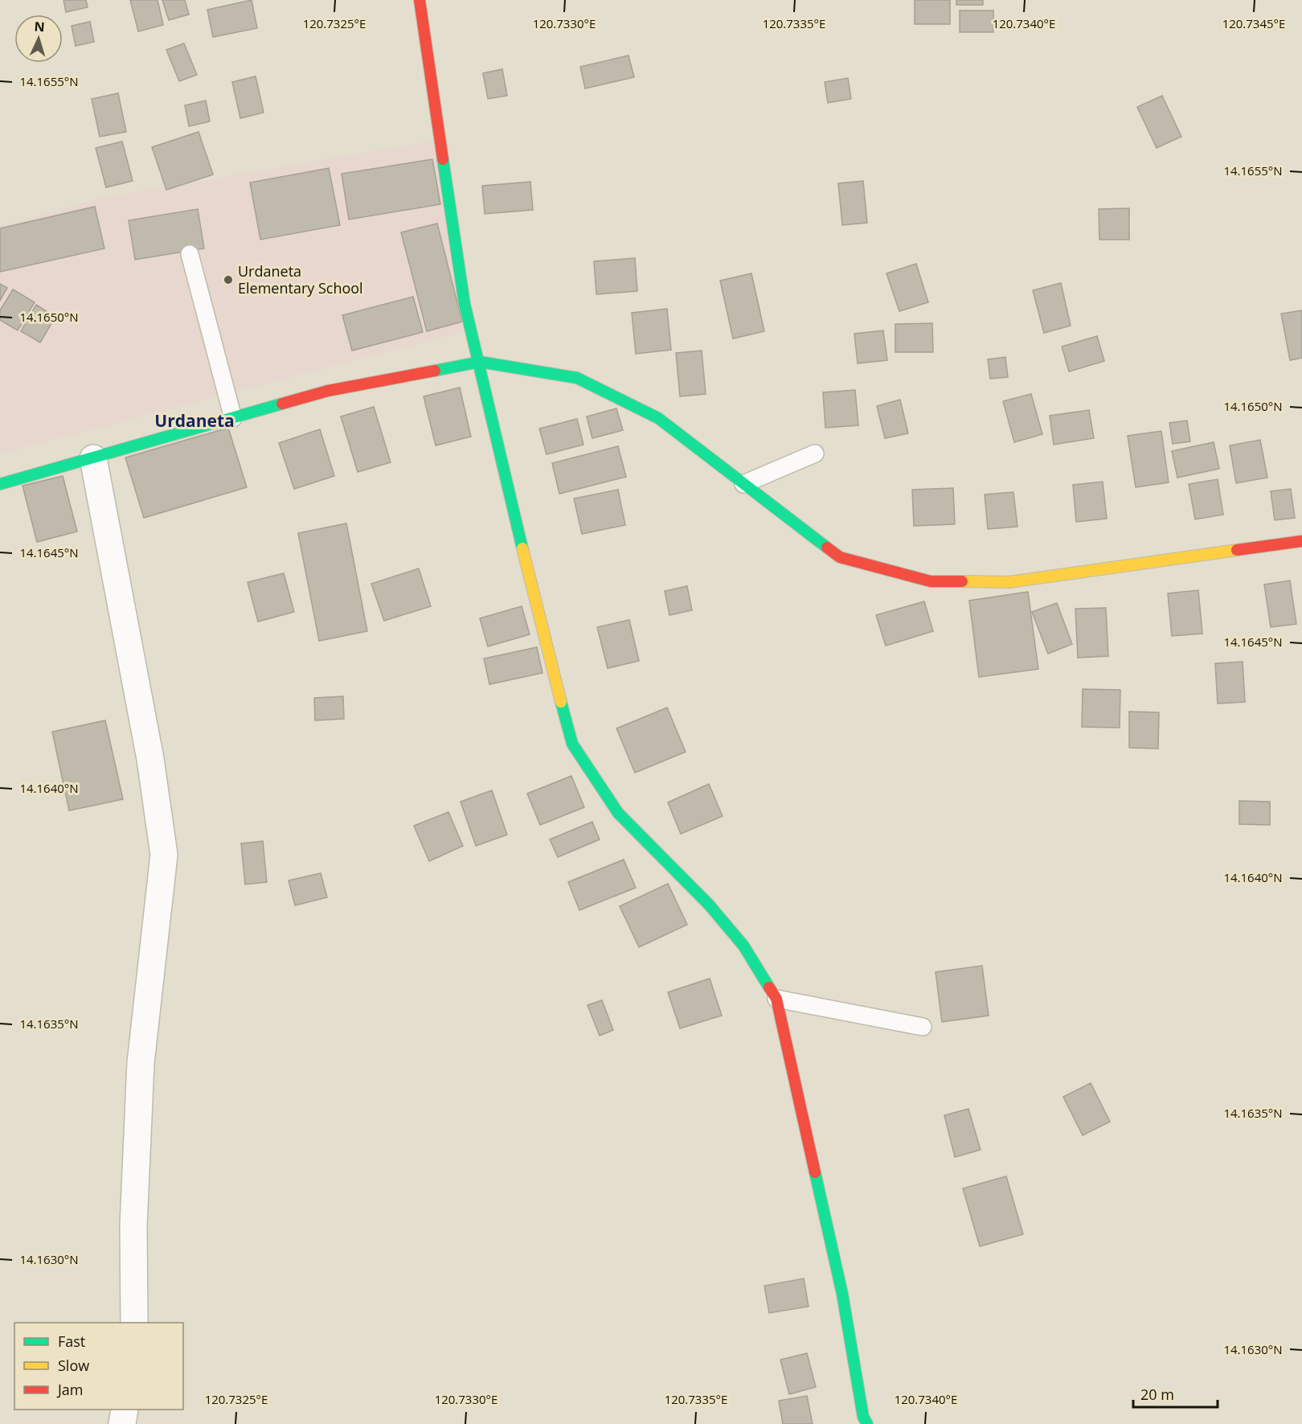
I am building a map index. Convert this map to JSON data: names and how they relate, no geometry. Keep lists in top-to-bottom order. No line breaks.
{"districts":["Urdaneta"],"places":["Urdaneta Elementary School"],"legend":["Fast","Slow","Jam"],"scale_bar":"20 m","north":"top","coordinates":["120.7325°E","120.7330°E","120.7335°E","120.7340°E","120.7345°E","14.1655°N","14.1650°N","14.1645°N","14.1640°N","14.1635°N","14.1630°N"]}
